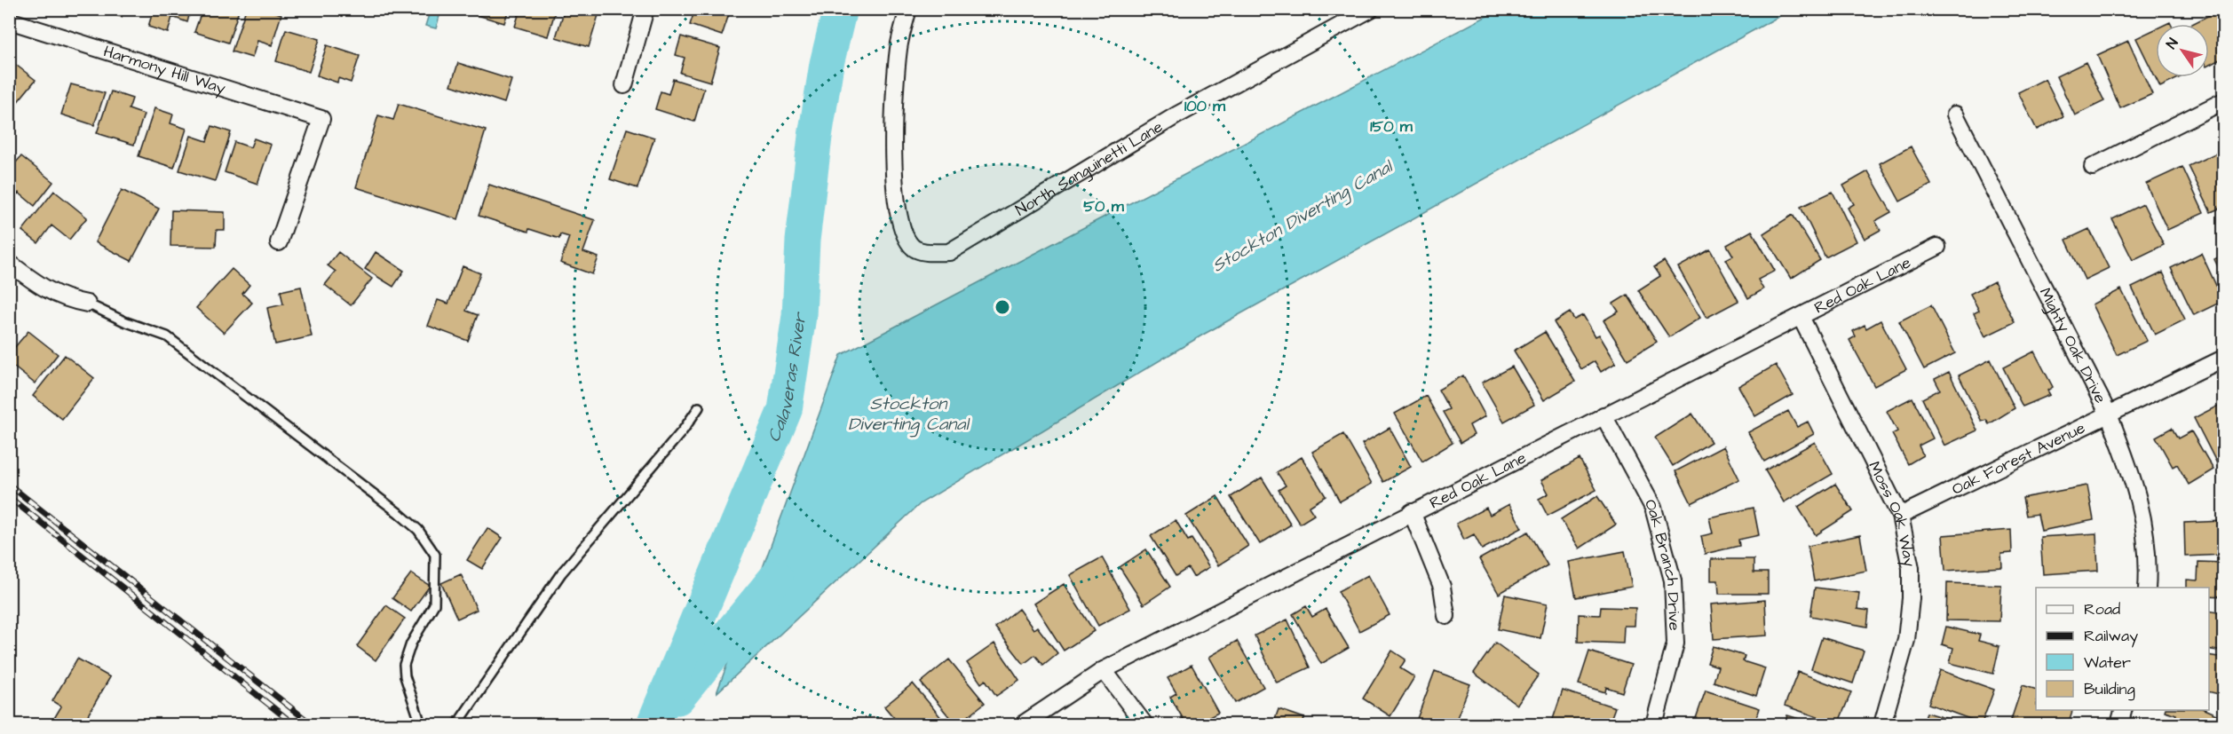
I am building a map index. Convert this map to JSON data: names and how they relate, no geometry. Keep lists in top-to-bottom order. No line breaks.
{"streets":{"street":["Harmony Hill Way","North Sanguinetti Lane","Red Oak Lane","Mighty Oak Drive","Oak Forest Avenue","Moss Oak Way","Oak Branch Drive"]},"crossings":[["Red Oak Lane","Moss Oak Way"],["Red Oak Lane","Oak Branch Drive"],["Mighty Oak Drive","Oak Forest Avenue"],["Oak Forest Avenue","Moss Oak Way"]],"water":["Stockton Diverting Canal","Calaveras River"],"legend":["Road","Railway","Water","Building"],"north":"top left","rings":["100 m","150 m","50 m"]}
